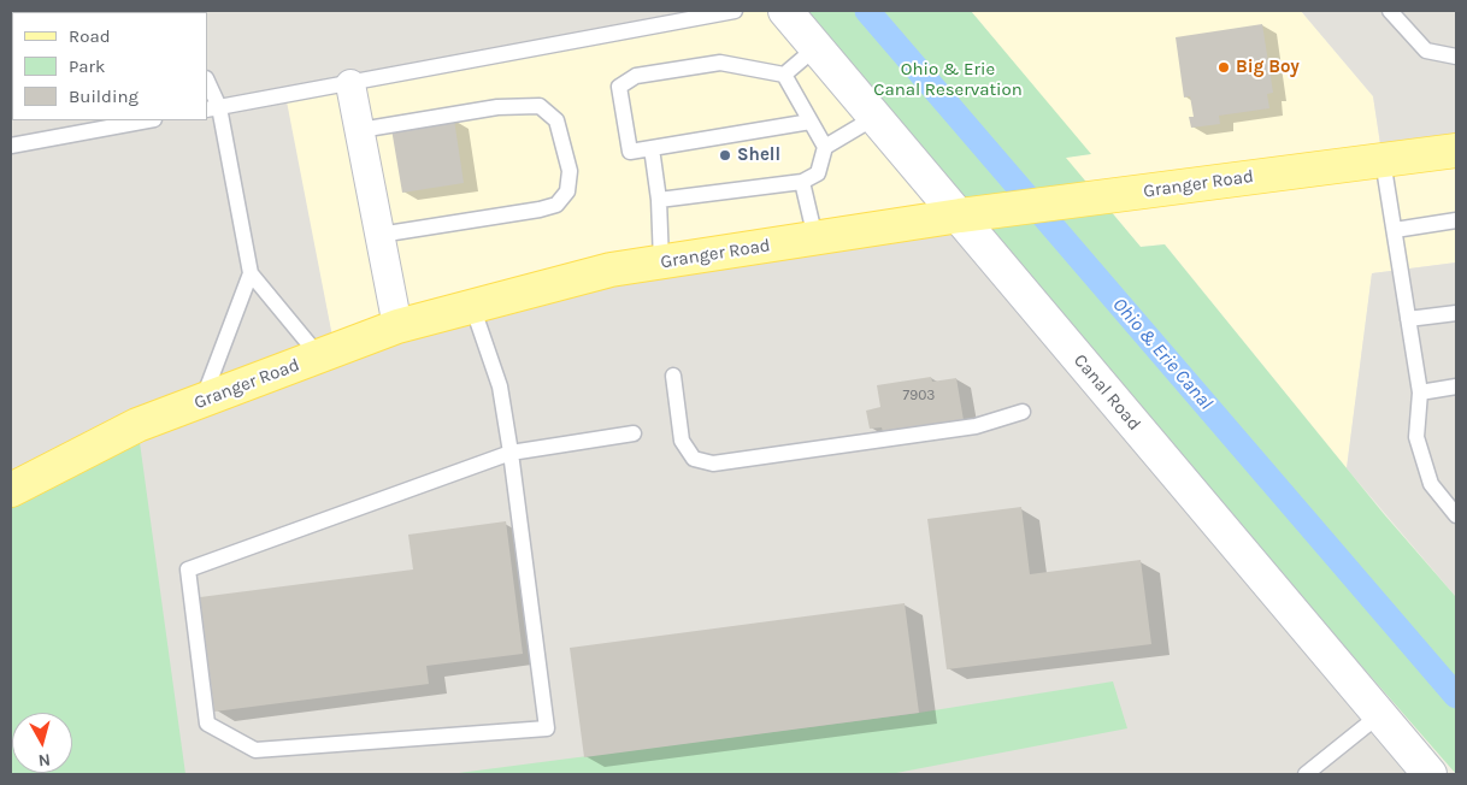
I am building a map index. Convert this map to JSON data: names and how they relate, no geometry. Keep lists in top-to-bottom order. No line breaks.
{"streets":{"main road":["Granger Road"],"street":["Canal Road"]},"crossings":[["Granger Road","Canal Road"]],"water":["Ohio & Erie Canal"],"parks":["Ohio & Erie Canal Reservation"],"places":["Big Boy","Shell"],"house_numbers":["7903"],"legend":["Road","Park","Building"],"north":"bottom"}
